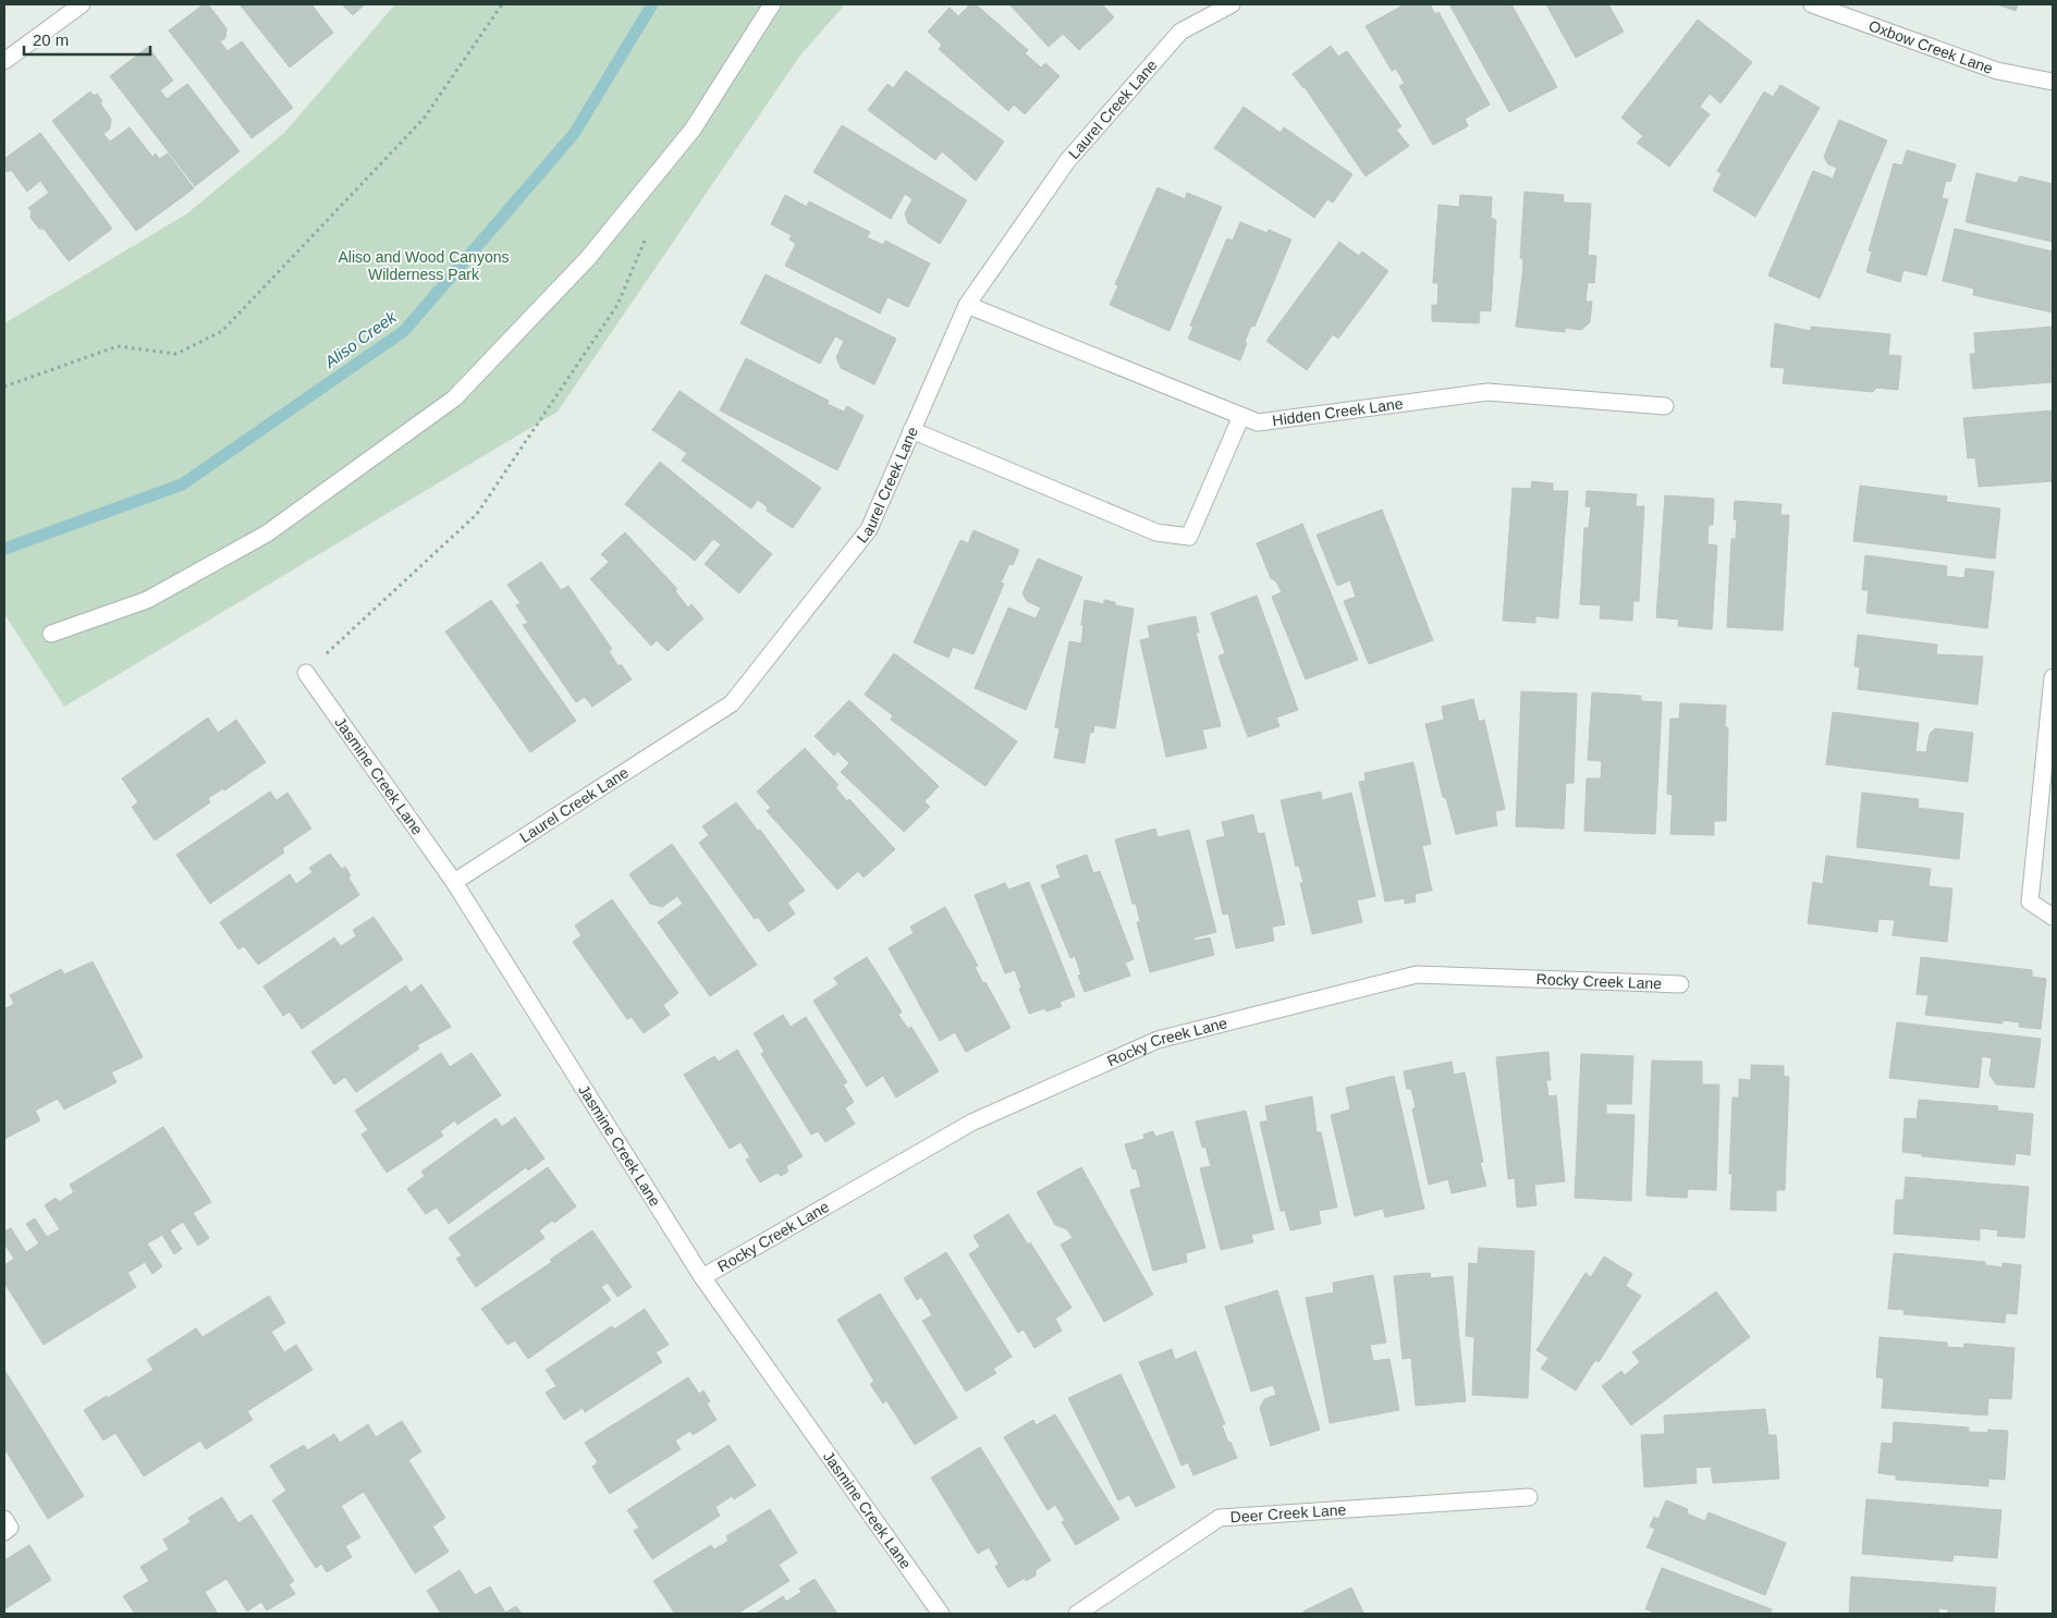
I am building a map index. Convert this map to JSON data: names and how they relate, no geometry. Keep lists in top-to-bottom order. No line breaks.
{"streets":{"street":["Oxbow Creek Lane","Laurel Creek Lane","Hidden Creek Lane","Jasmine Creek Lane","Rocky Creek Lane","Deer Creek Lane"]},"crossings":[["Laurel Creek Lane","Hidden Creek Lane"],["Laurel Creek Lane","Jasmine Creek Lane"],["Jasmine Creek Lane","Rocky Creek Lane"]],"water":["Aliso Creek"],"parks":["Aliso and Wood Canyons Wilderness Park"],"scale_bar":"20 m"}
